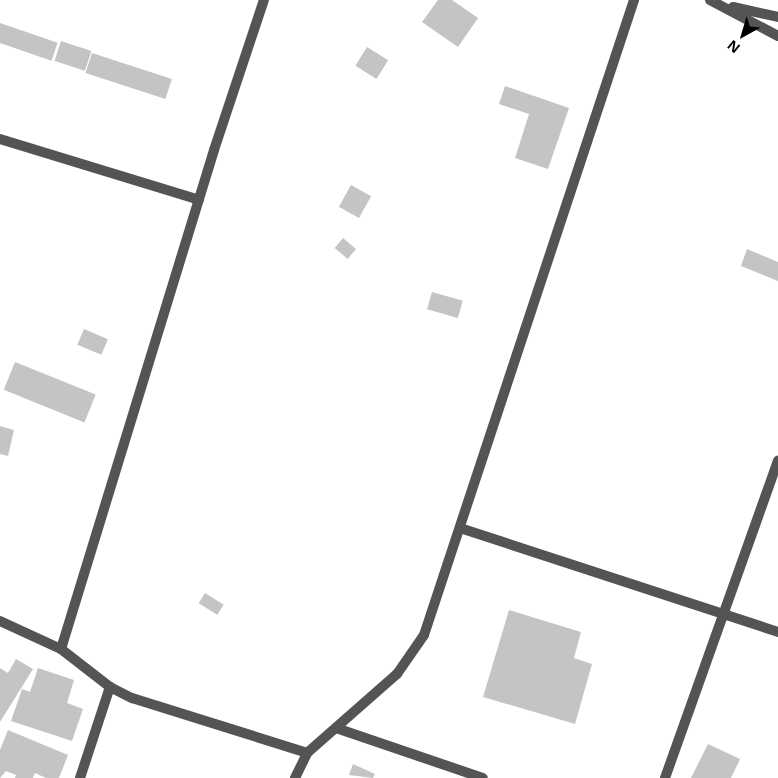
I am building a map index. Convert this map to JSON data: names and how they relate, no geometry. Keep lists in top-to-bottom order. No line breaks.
{"north":"bottom left"}
